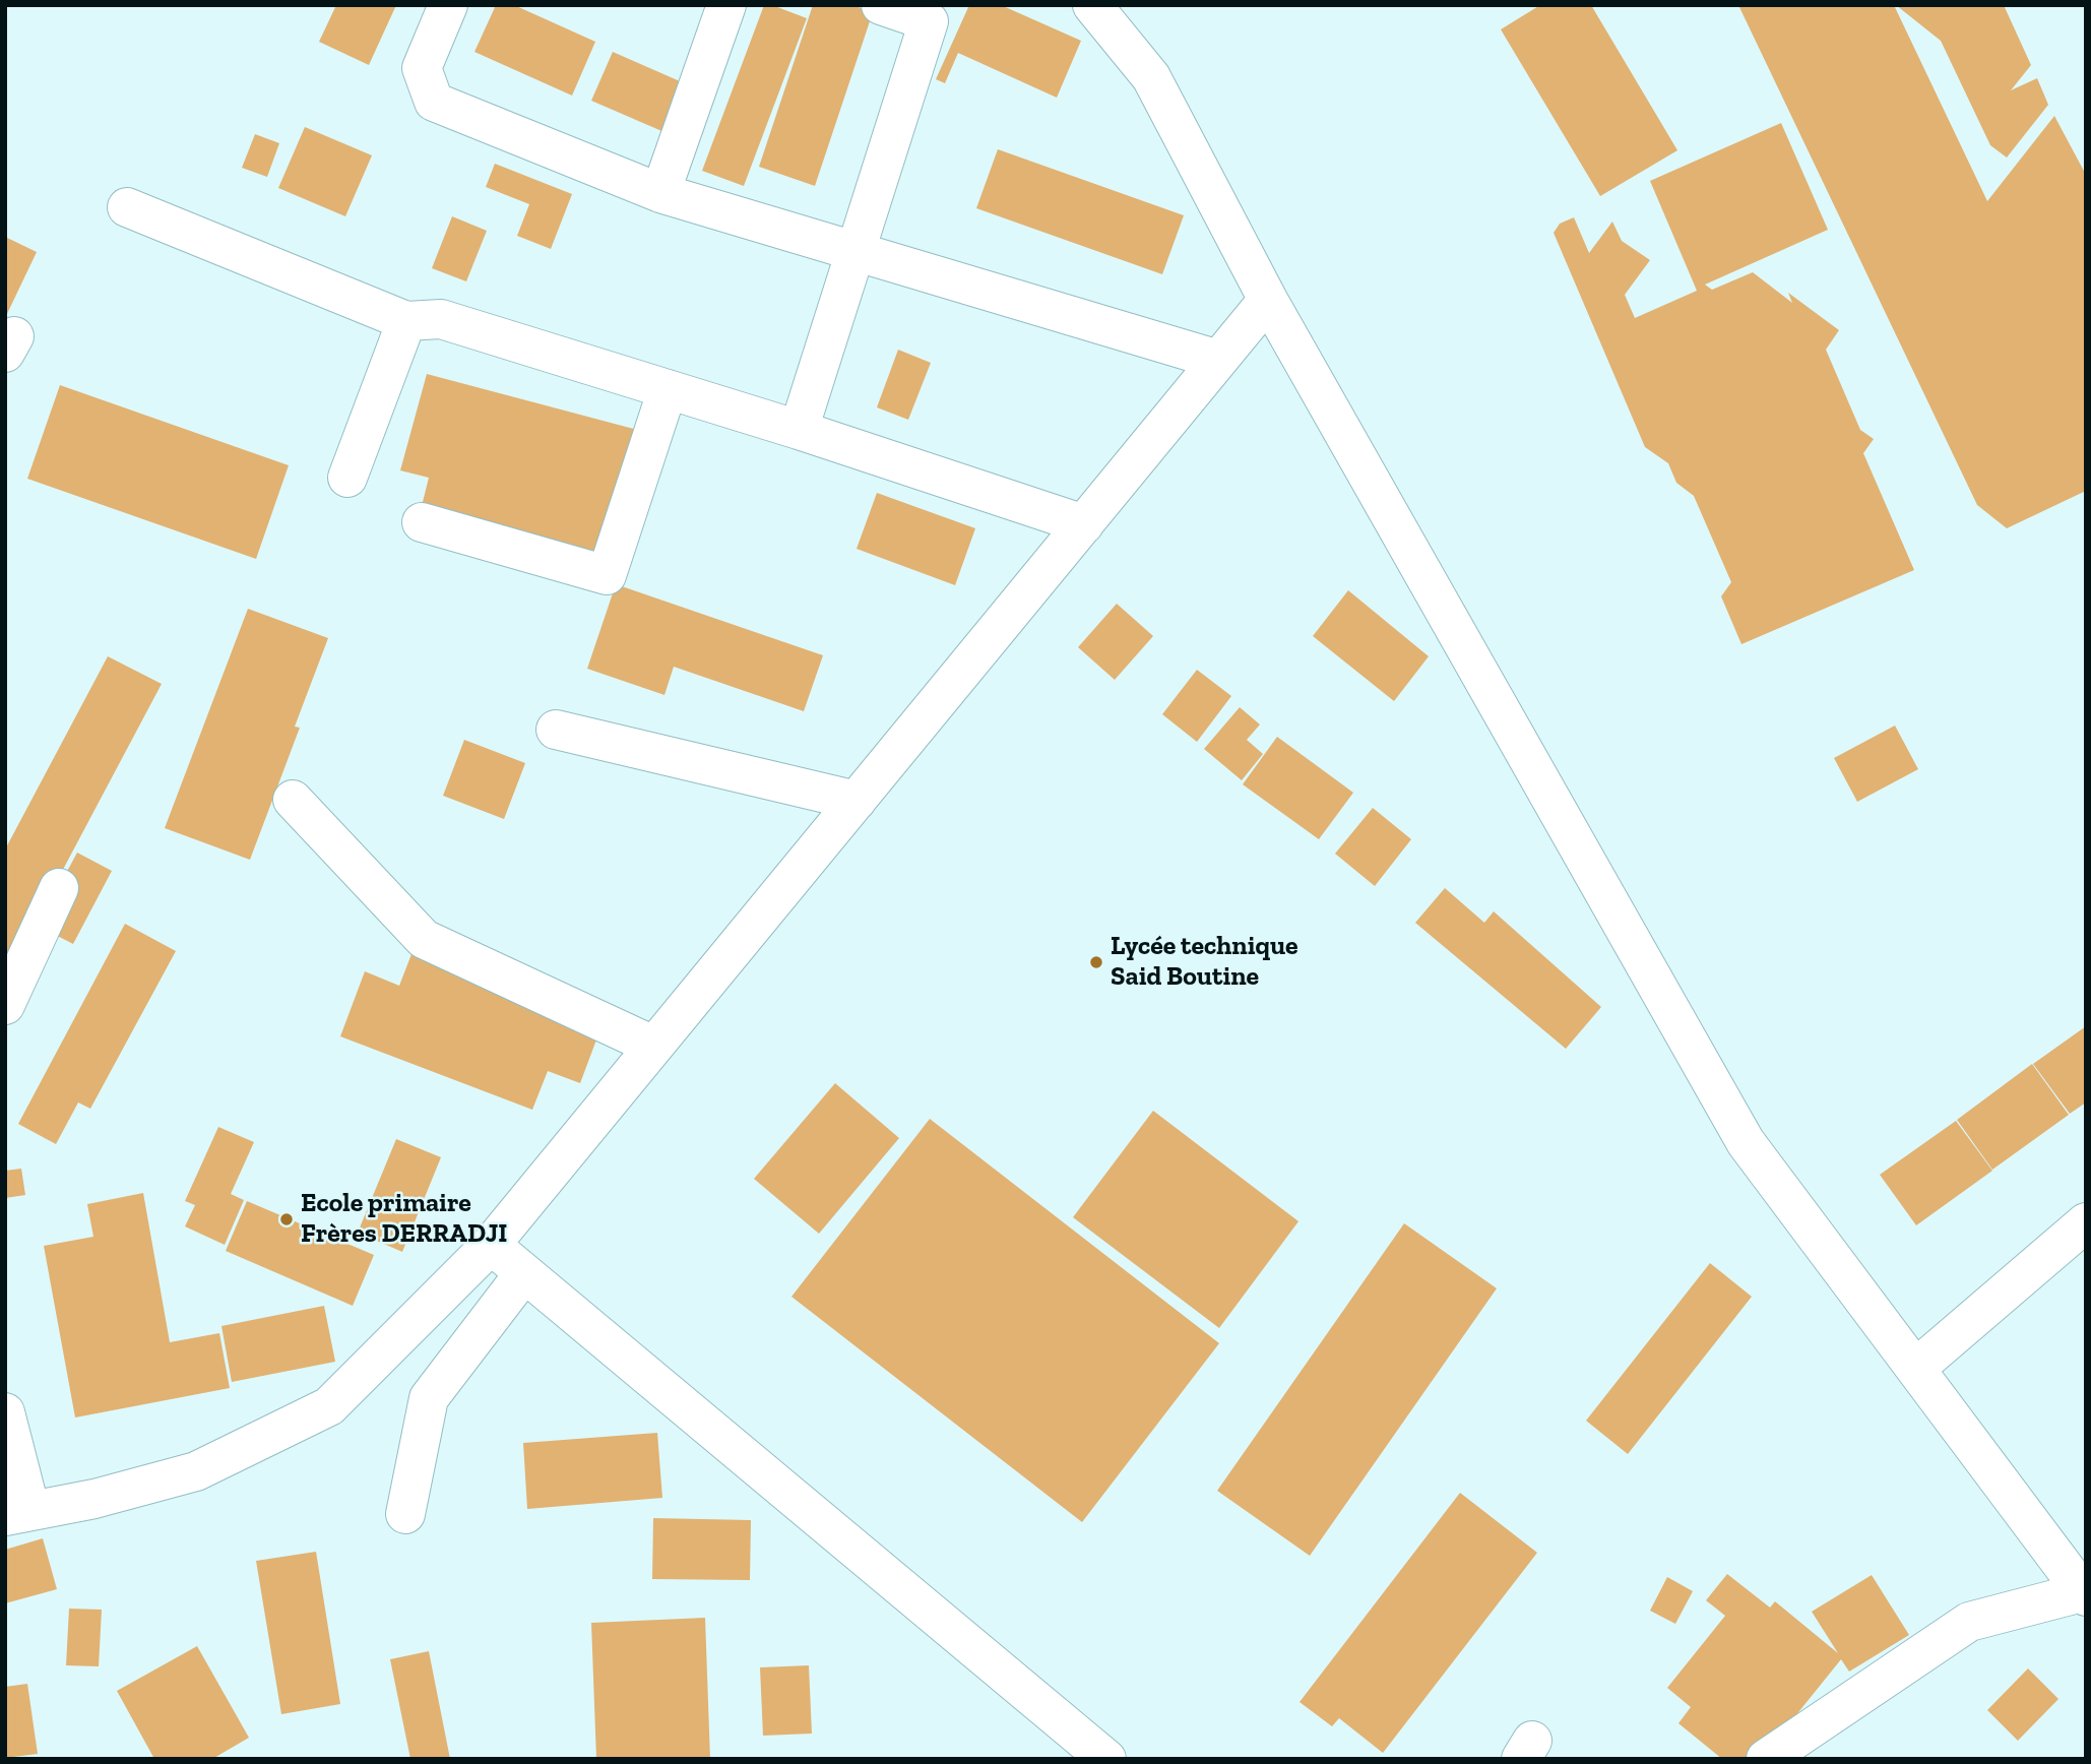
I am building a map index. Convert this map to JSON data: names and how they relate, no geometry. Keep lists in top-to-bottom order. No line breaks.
{"places":["Lycée technique Said Boutine","Ecole primaire Frères DERRADJI"]}
